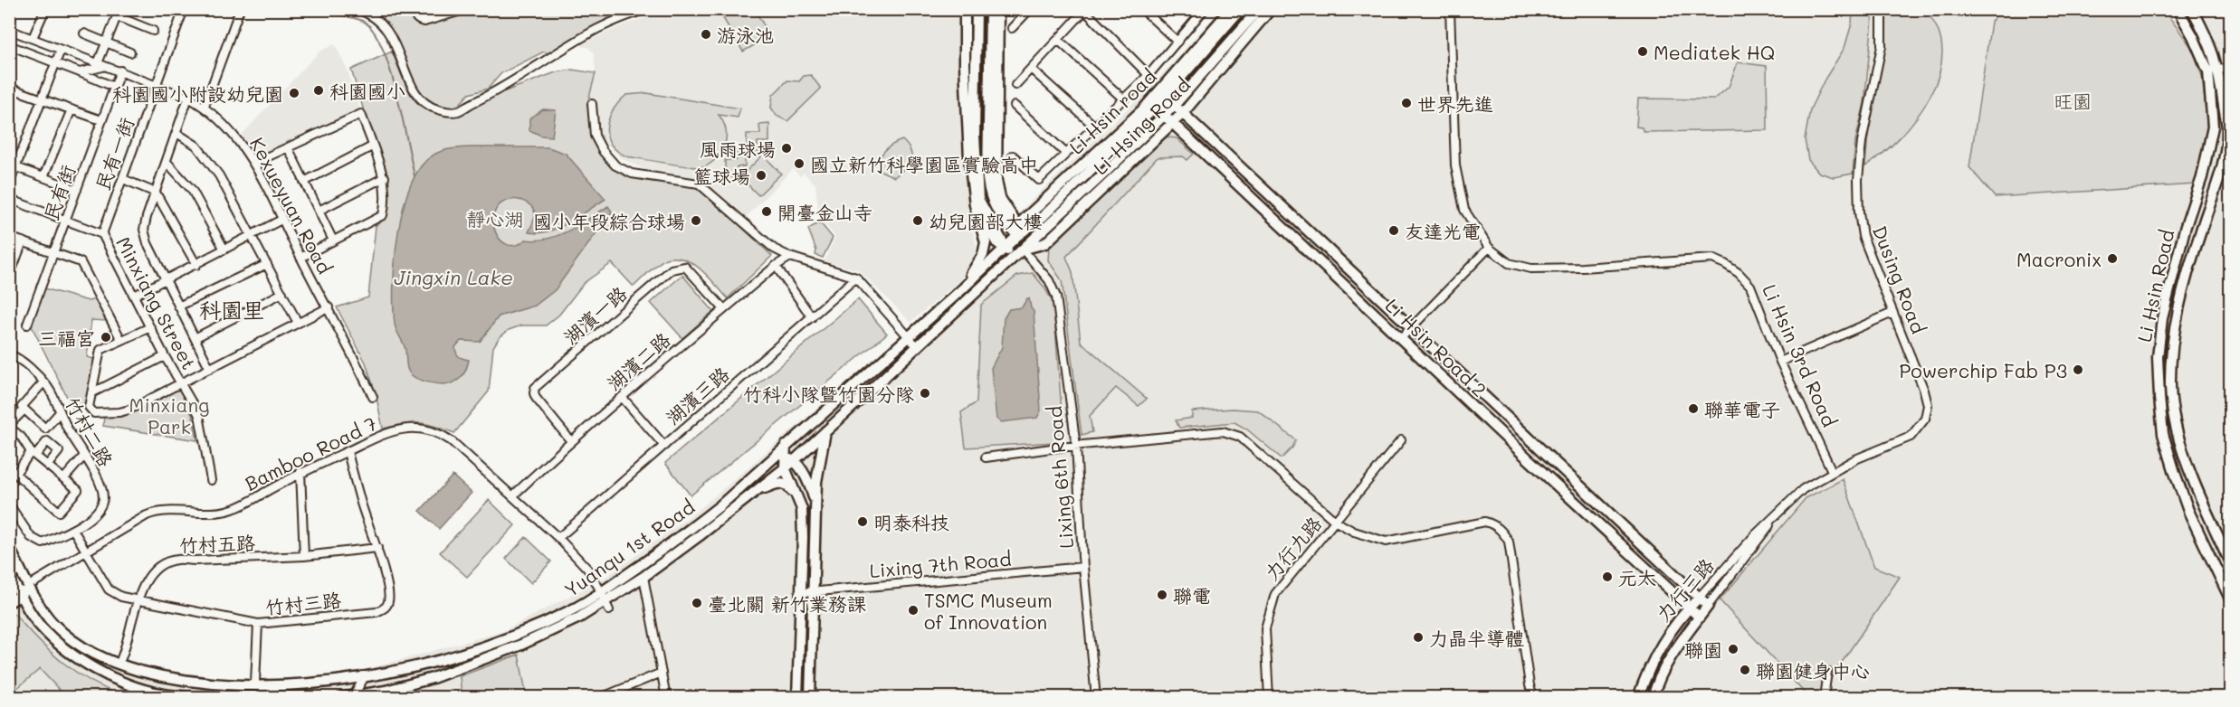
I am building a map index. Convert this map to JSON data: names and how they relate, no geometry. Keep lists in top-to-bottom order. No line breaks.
{"streets":{"street":["Li Hsin road","Li-Hsing Road","民有一街","民有街","Kexueyuan Road","Dusing Road","Li Hsin Road","Minxiang Street","湖濱一路","Li Hsin Road 2","Li Hsin 3rd Road","湖濱二路","湖濱三路","竹村二路","Bamboo Road 7","Lixing 6th Road","竹村五路","Yuanqu 1st Road","力行九路","Lixing 7th Road","力行三路","竹村三路"]},"crossings":[["Li Hsin road","Li Hsin Road"],["Li Hsin road","Li Hsin Road 2"],["Li-Hsing Road","Li Hsin Road"],["Li-Hsing Road","Li Hsin Road 2"],["Li-Hsing Road","Lixing 6th Road"],["民有一街","Kexueyuan Road"],["民有一街","Minxiang Street"],["民有街","Kexueyuan Road"],["民有街","Minxiang Street"],["Dusing Road","Li Hsin 3rd Road"],["Li Hsin Road","Li Hsin Road 2"],["Li Hsin Road","Lixing 6th Road"],["Li Hsin Road","Yuanqu 1st Road"],["湖濱一路","湖濱二路"],["Li Hsin Road 2","力行三路"],["湖濱二路","Bamboo Road 7"],["湖濱三路","Bamboo Road 7"],["竹村二路","竹村三路"],["Bamboo Road 7","Yuanqu 1st Road"],["Bamboo Road 7","竹村三路"],["Lixing 6th Road","Lixing 7th Road"],["竹村五路","竹村三路"]],"districts":["科園里"],"water":["Jingxin Lake"],"parks":["旺園","靜心湖","Minxiang Park"],"places":["游泳池","Mediatek HQ","科園國小","科園國小附設幼兒園","世界先進","風雨球場","國立新竹科學園區實驗高中","籃球場","開臺金山寺","國小年段綜合球場","幼兒園部大樓","友達光電","Macronix","三福宮","Powerchip Fab P3","竹科小隊暨竹園分隊","聯華電子","明泰科技","元太","聯電","臺北關 新竹業務課","TSMC Museum of Innovation","力晶半導體","聯園","聯園健身中心"]}
